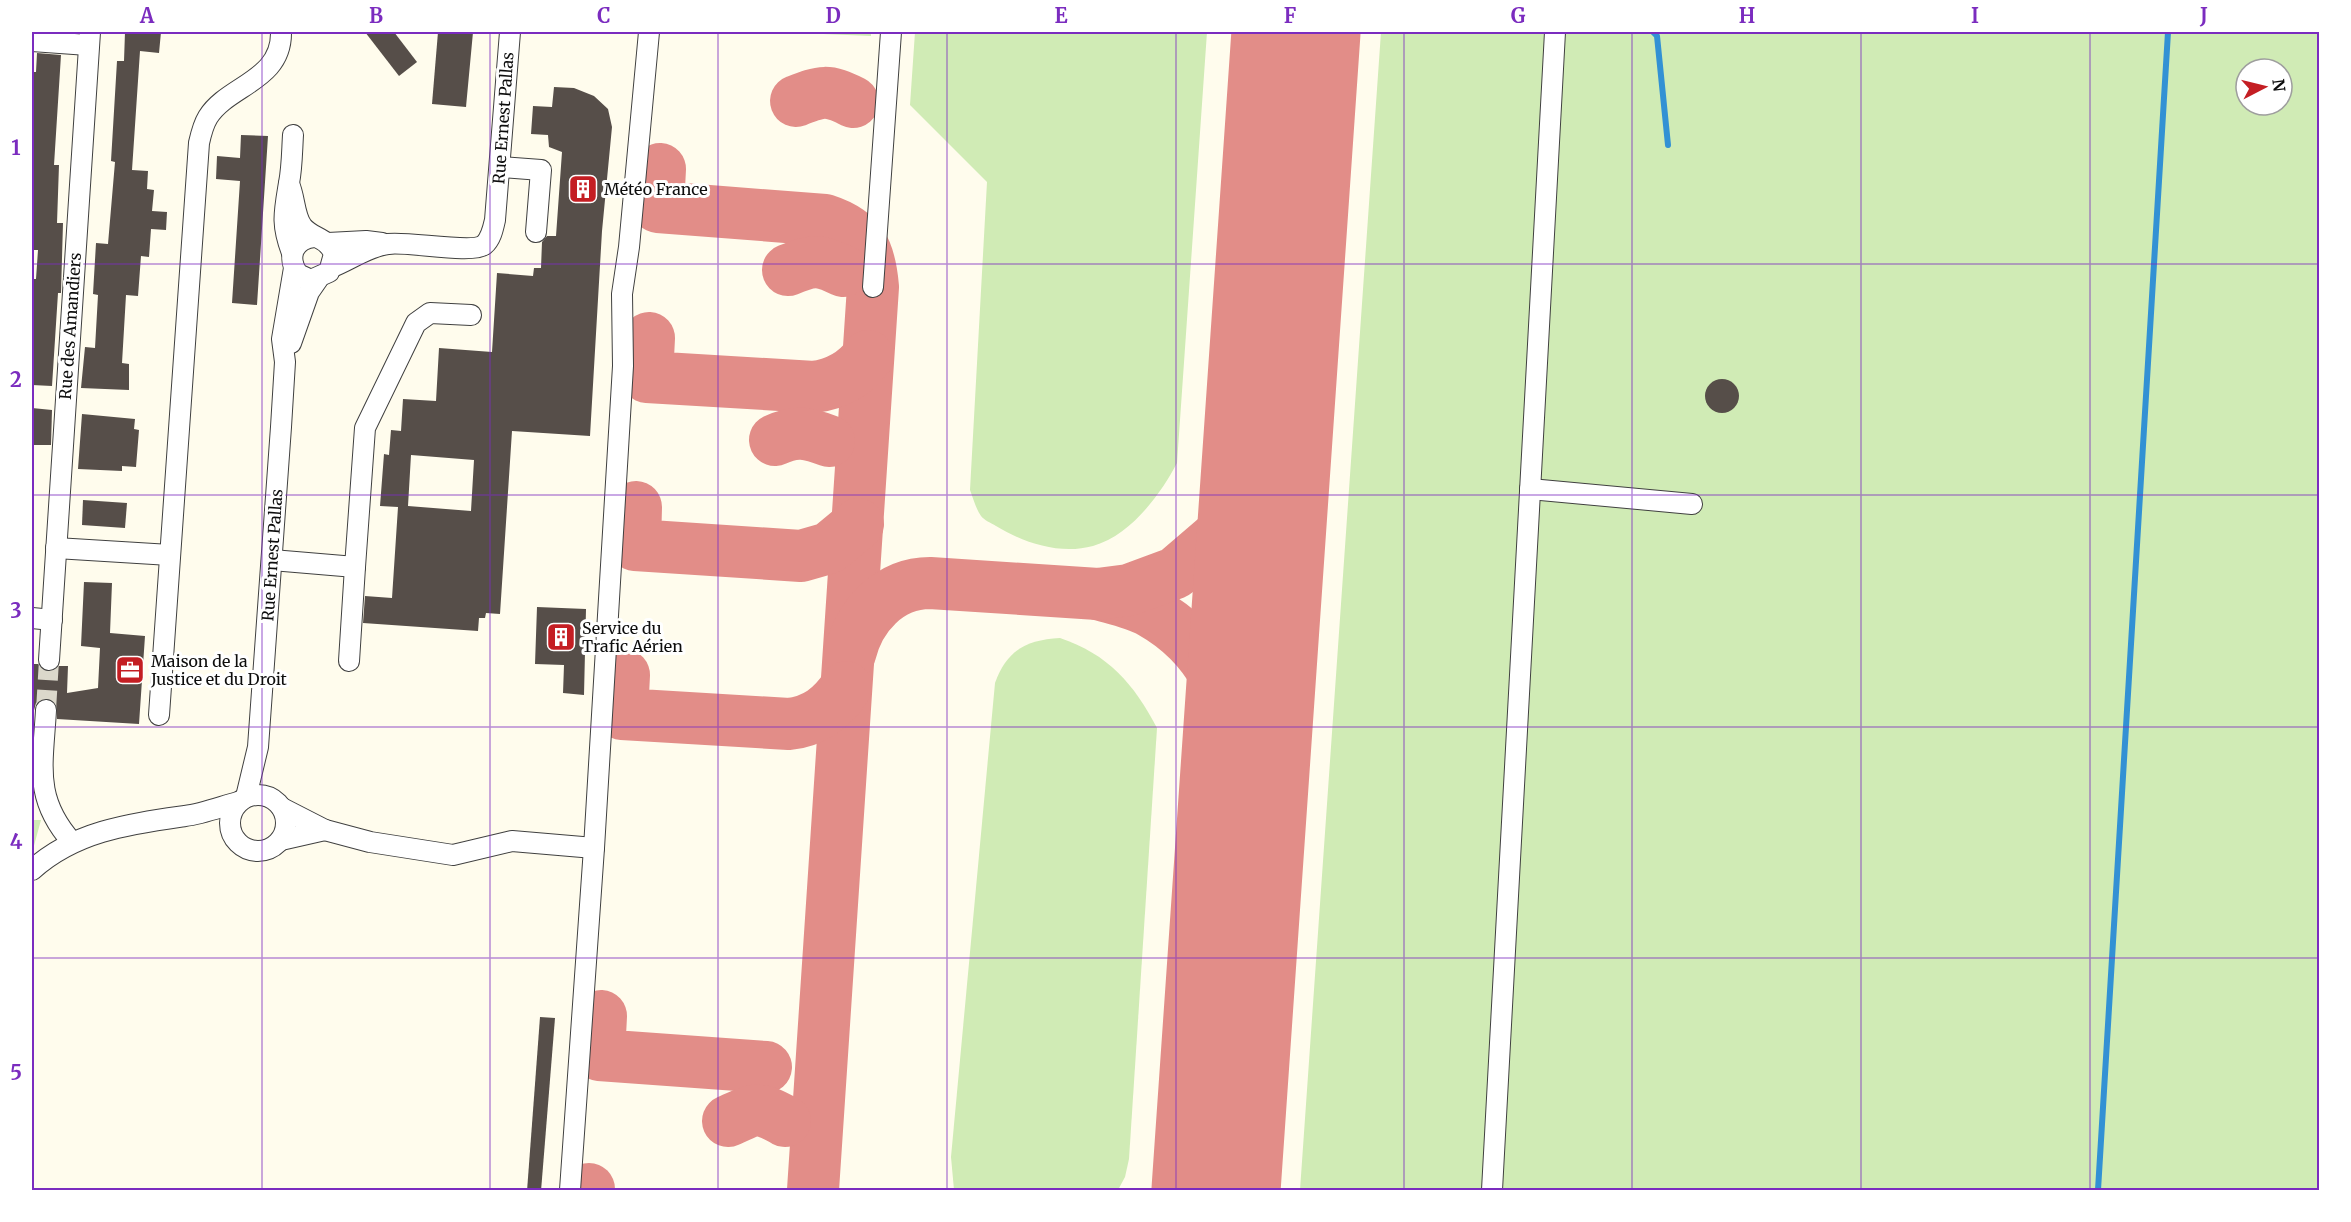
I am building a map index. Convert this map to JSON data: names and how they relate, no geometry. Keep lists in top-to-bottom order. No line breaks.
{"streets":{"street":["Rue Ernest Pallas","Rue des Amandiers"]},"places":{"building":["Météo France","Service du Trafic Aérien"],"office":["Maison de la Justice et du Droit"]},"north":"right","grid":{"columns":["A","B","C","D","E","F","G","H","I","J"],"rows":["1","2","3","4","5"]}}
